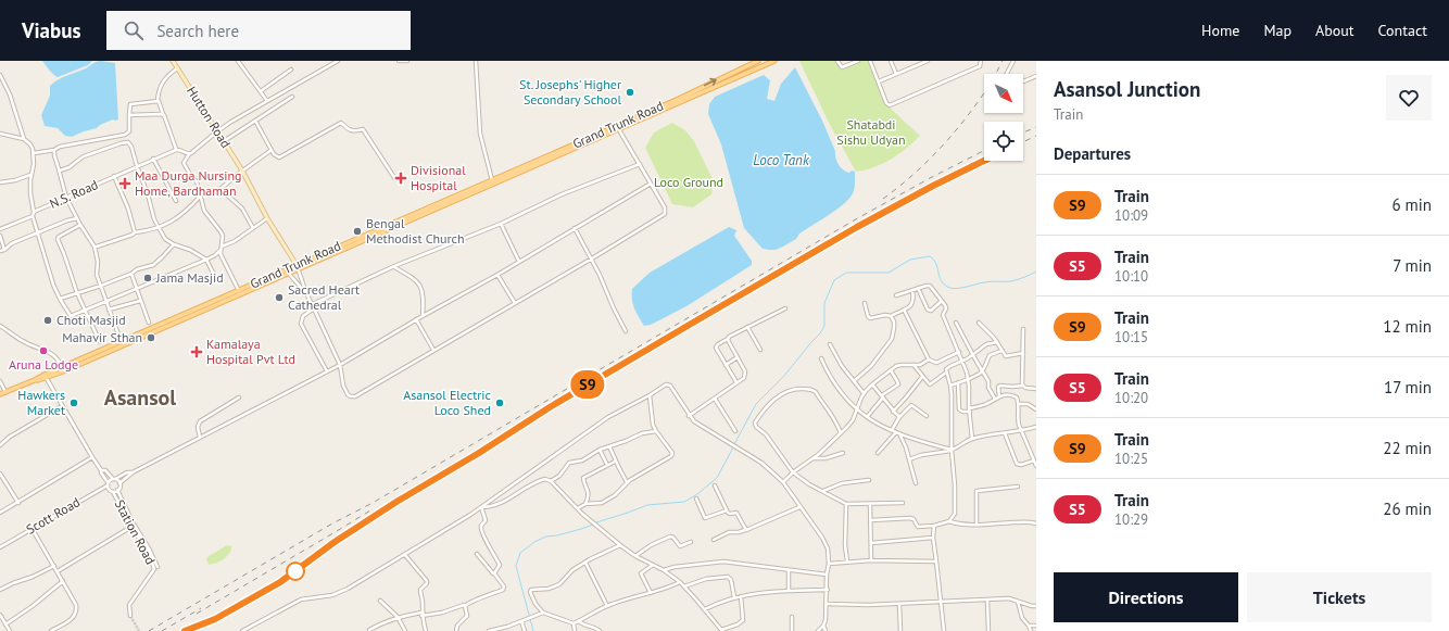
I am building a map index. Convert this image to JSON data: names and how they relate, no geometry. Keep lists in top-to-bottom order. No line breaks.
{"streets":{"main road":["Grand Trunk Road"],"street":["Hutton Road","N.S. Road","Scott Road","Station Road"]},"crossings":[["Hutton Road","Grand Trunk Road"],["Scott Road","Station Road"]],"districts":["Asansol"],"water":["Loco Tank"],"parks":["Shatabdi Sishu Udyan","Loco Ground"],"places":{"other":["St. Josephs' Higher Secondary School","Bengal Methodist Church","Jama Masjid","Sacred Heart Cathedral","Choti Masjid","Mahavir Sthan","Aruna Lodge","Hawkers Market","Asansol Electric Loco Shed"],"health":["Divisional Hospital","Maa Durga Nursing Home, Bardhaman","Kamalaya Hospital Pvt Ltd"]},"north":"bottom right","page":{"header":"Viabus","search":"Search here","nav":["Home","Map","About","Contact"],"on_map":"S9","heading":[["Asansol Junction","Train"],"Departures"],"list":[{"mark":"S9","name":"Train","note":"10:09","value":"6 min"},{"mark":"S5","name":"Train","note":"10:10","value":"7 min"},{"mark":"S9","name":"Train","note":"10:15","value":"12 min"},{"mark":"S5","name":"Train","note":"10:20","value":"17 min"},{"mark":"S9","name":"Train","note":"10:25","value":"22 min"},{"mark":"S5","name":"Train","note":"10:29","value":"26 min"}],"buttons":["Directions","Tickets"]}}
